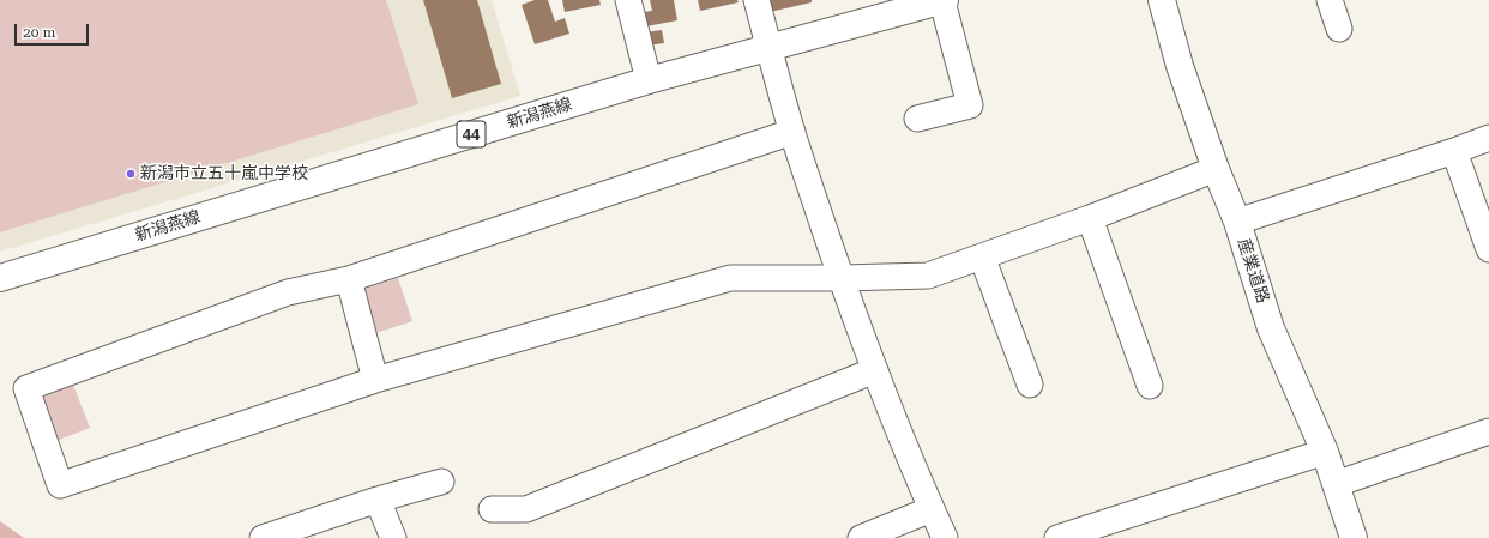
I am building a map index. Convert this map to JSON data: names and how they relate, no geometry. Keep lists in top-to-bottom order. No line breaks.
{"streets":{"main road":["新潟燕線","44","産業道路"]},"places":["新潟市立五十嵐中学校"],"scale_bar":"20 m"}
